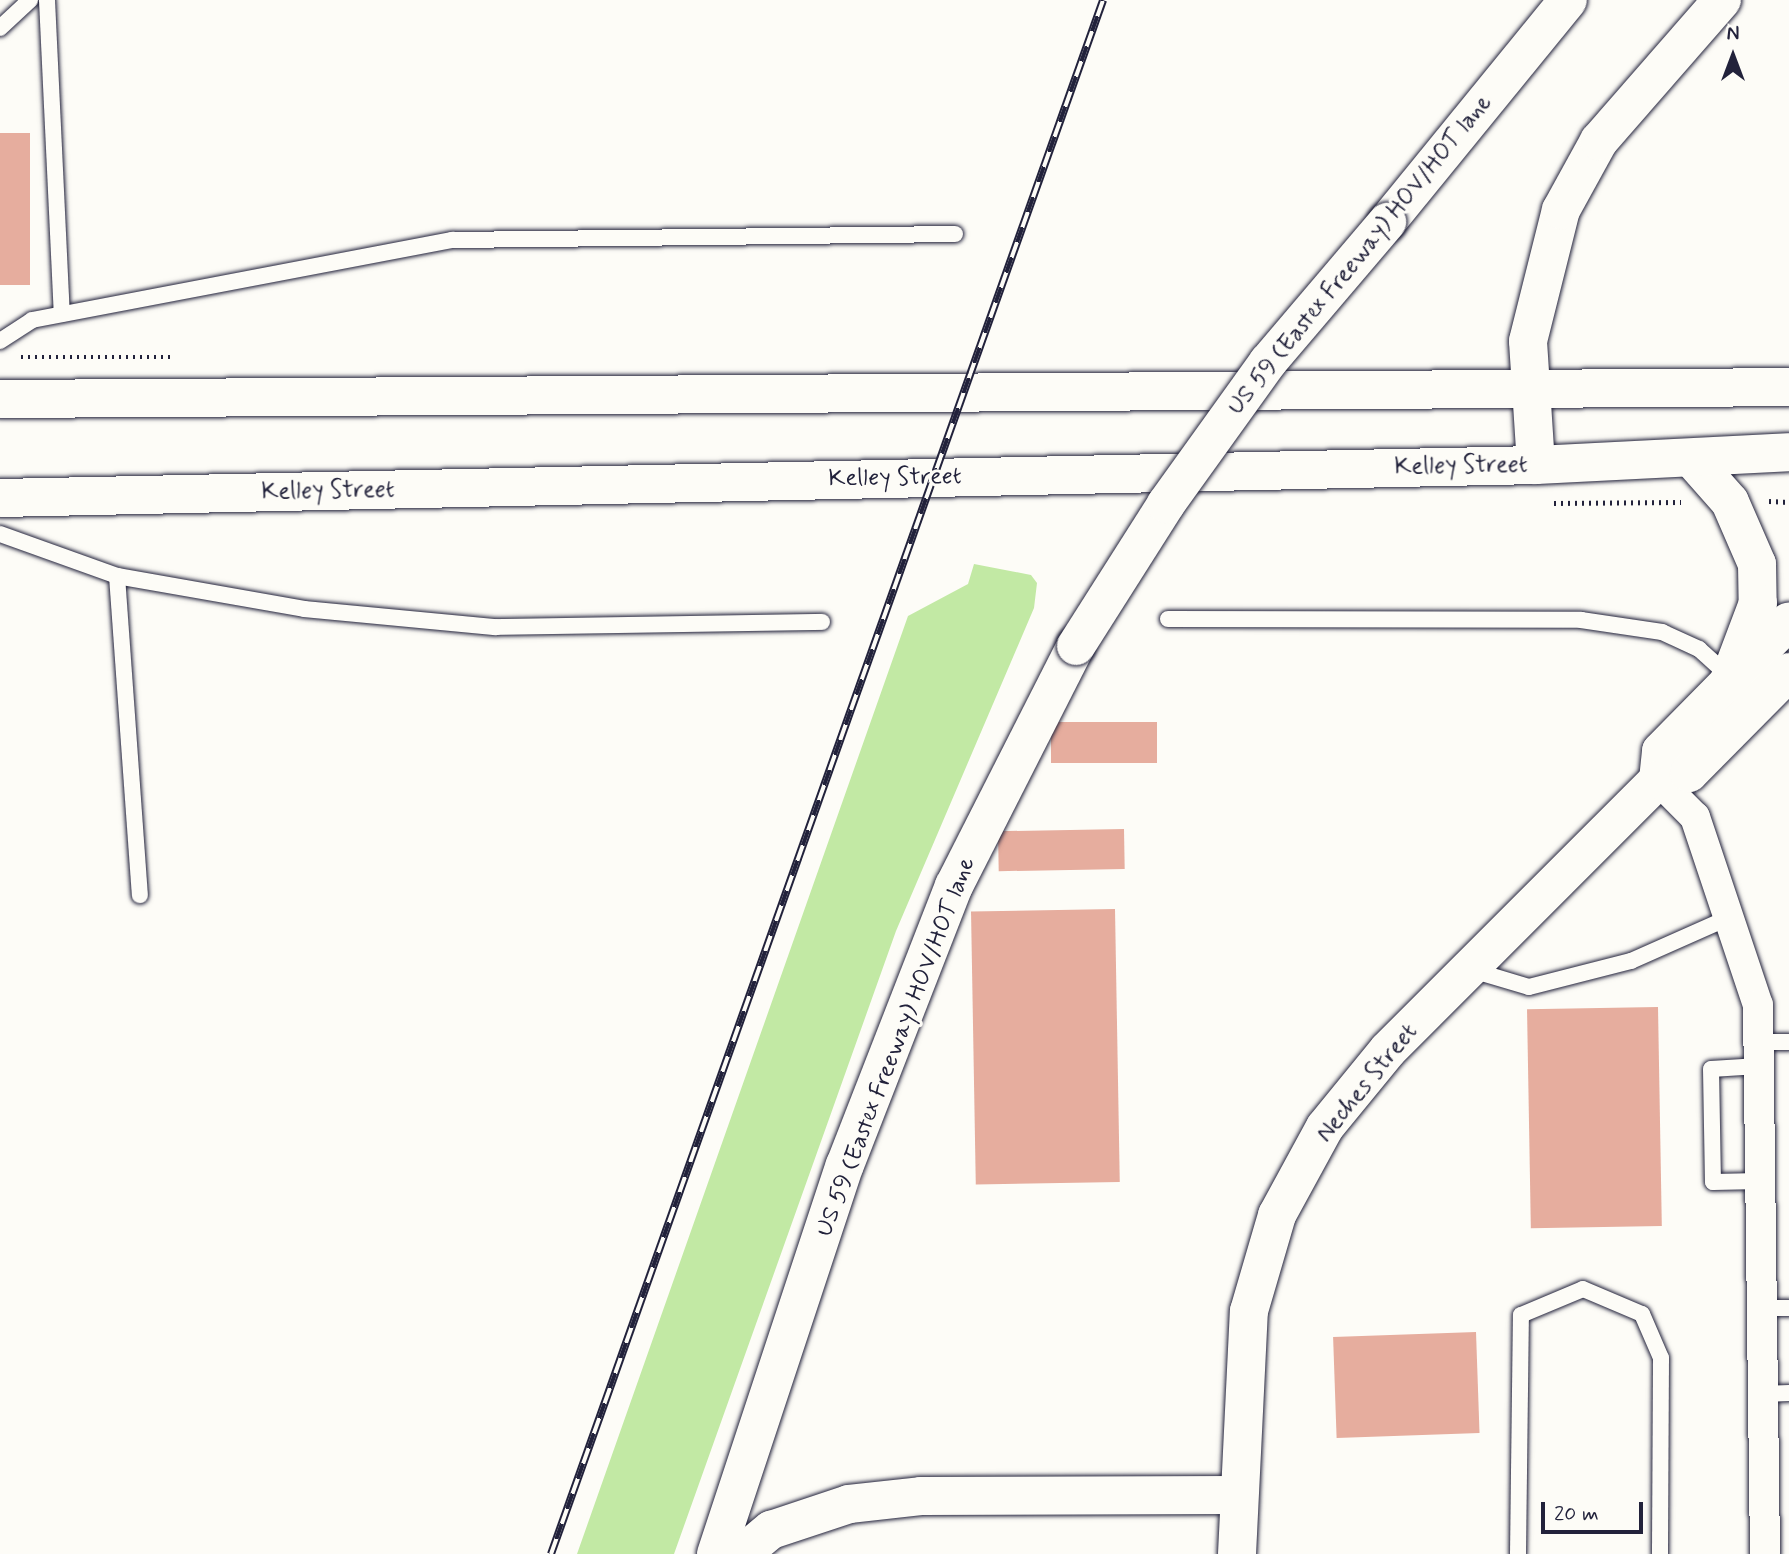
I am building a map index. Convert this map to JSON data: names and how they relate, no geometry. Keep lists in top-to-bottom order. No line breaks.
{"streets":{"main road":["US 59 (Eastex Freeway) HOV/HOT lane","Kelley Street","Neches Street"]},"scale_bar":"20 m","north":"top"}
